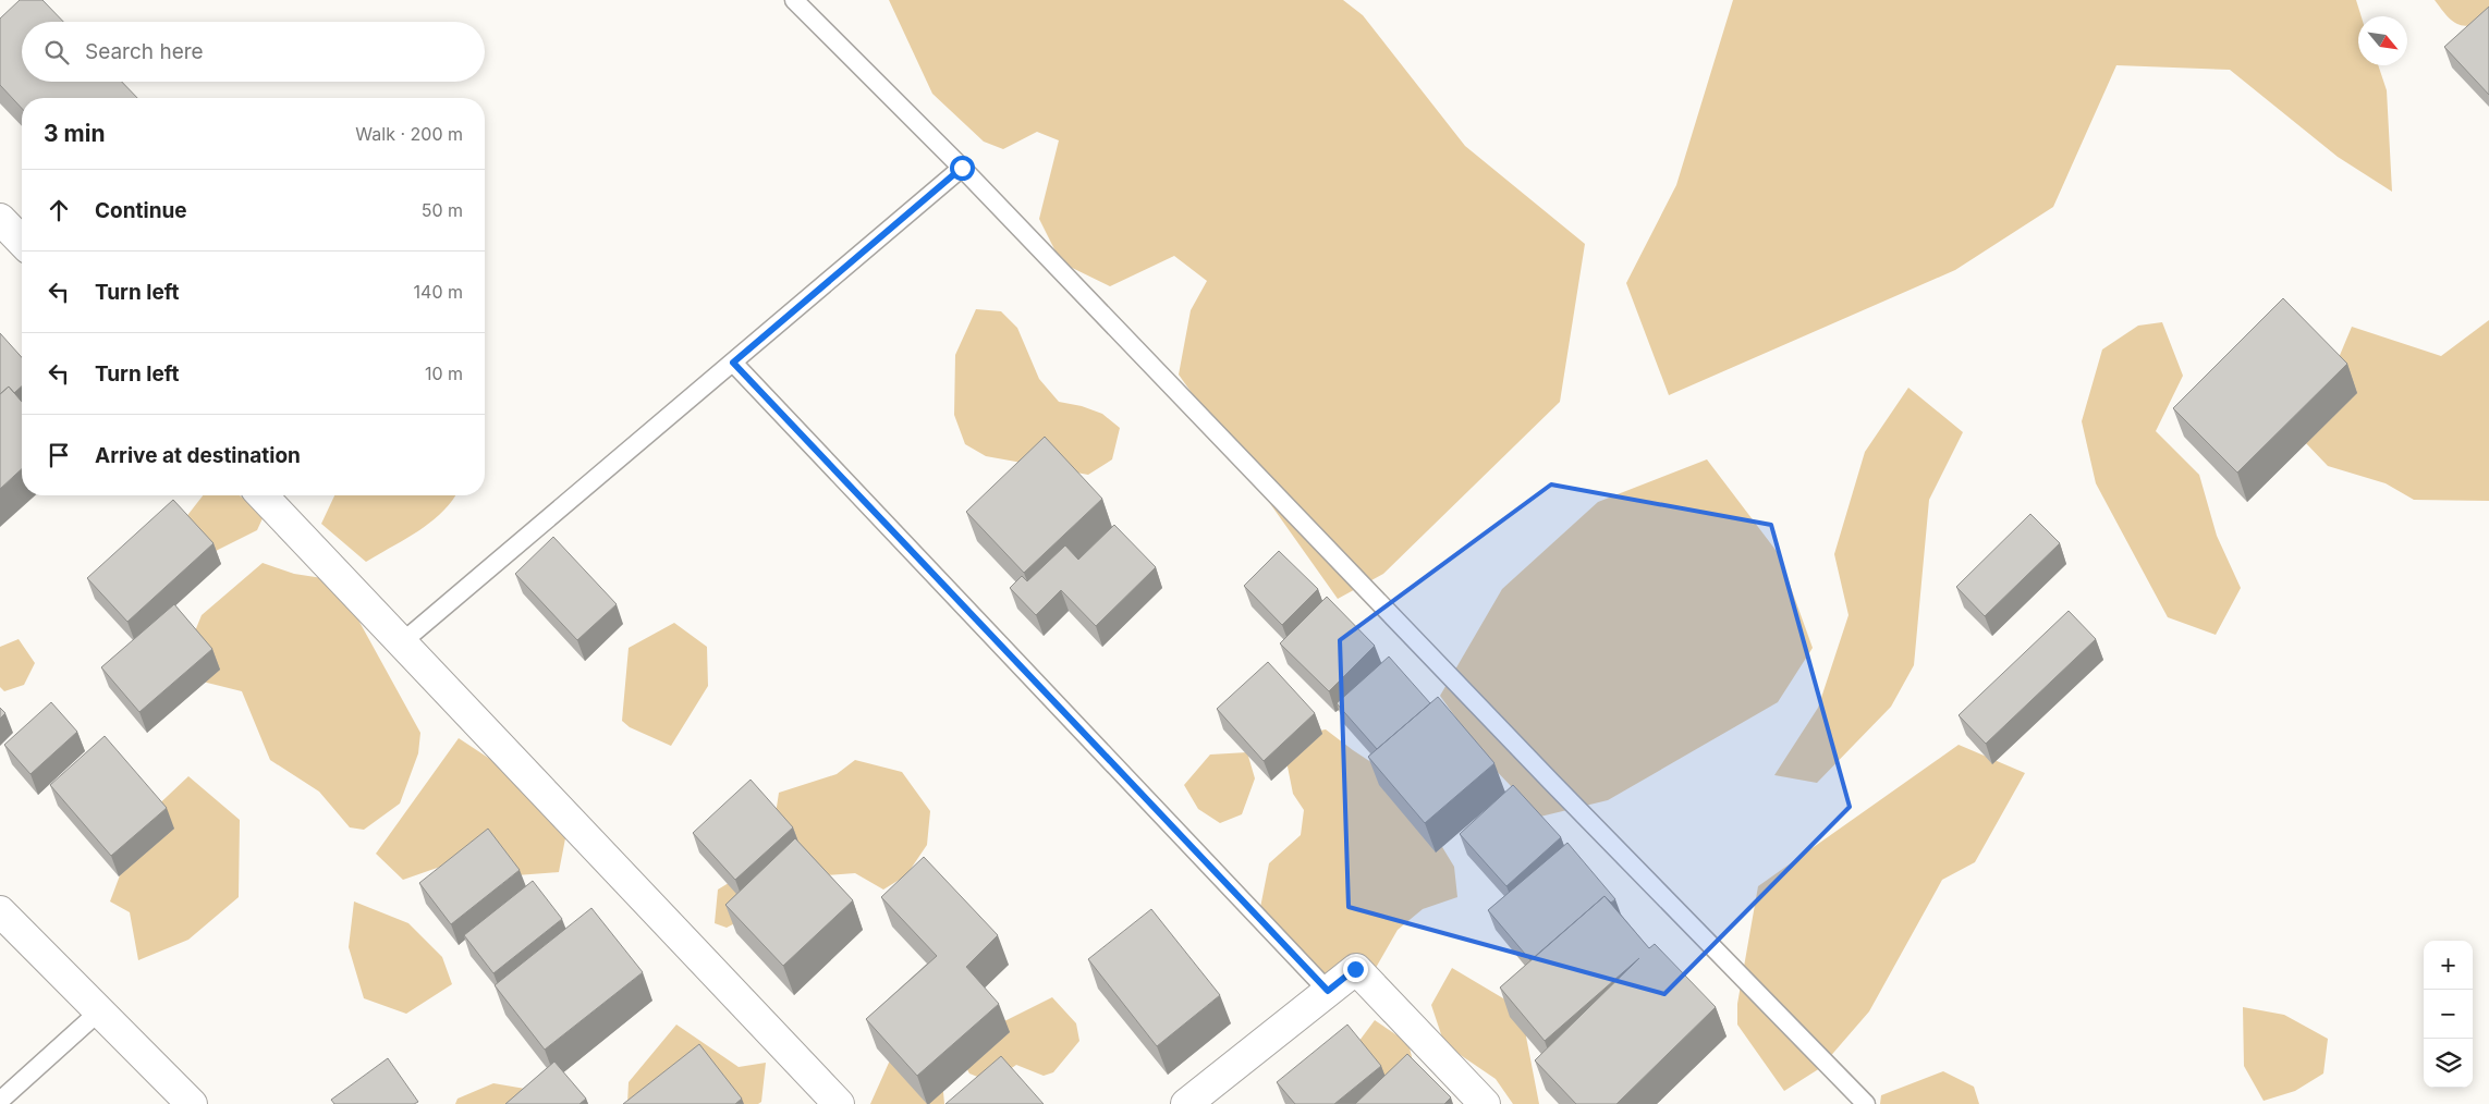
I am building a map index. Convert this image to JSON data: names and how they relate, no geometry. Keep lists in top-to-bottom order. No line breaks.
{"north":"bottom right","page":{"search":"Search here","heading":["3 min","Walk · 200 m"],"list":[["Continue","50 m"],["Turn left","140 m"],["Turn left","10 m"],"Arrive at destination"],"map_buttons":["+","−"]}}
